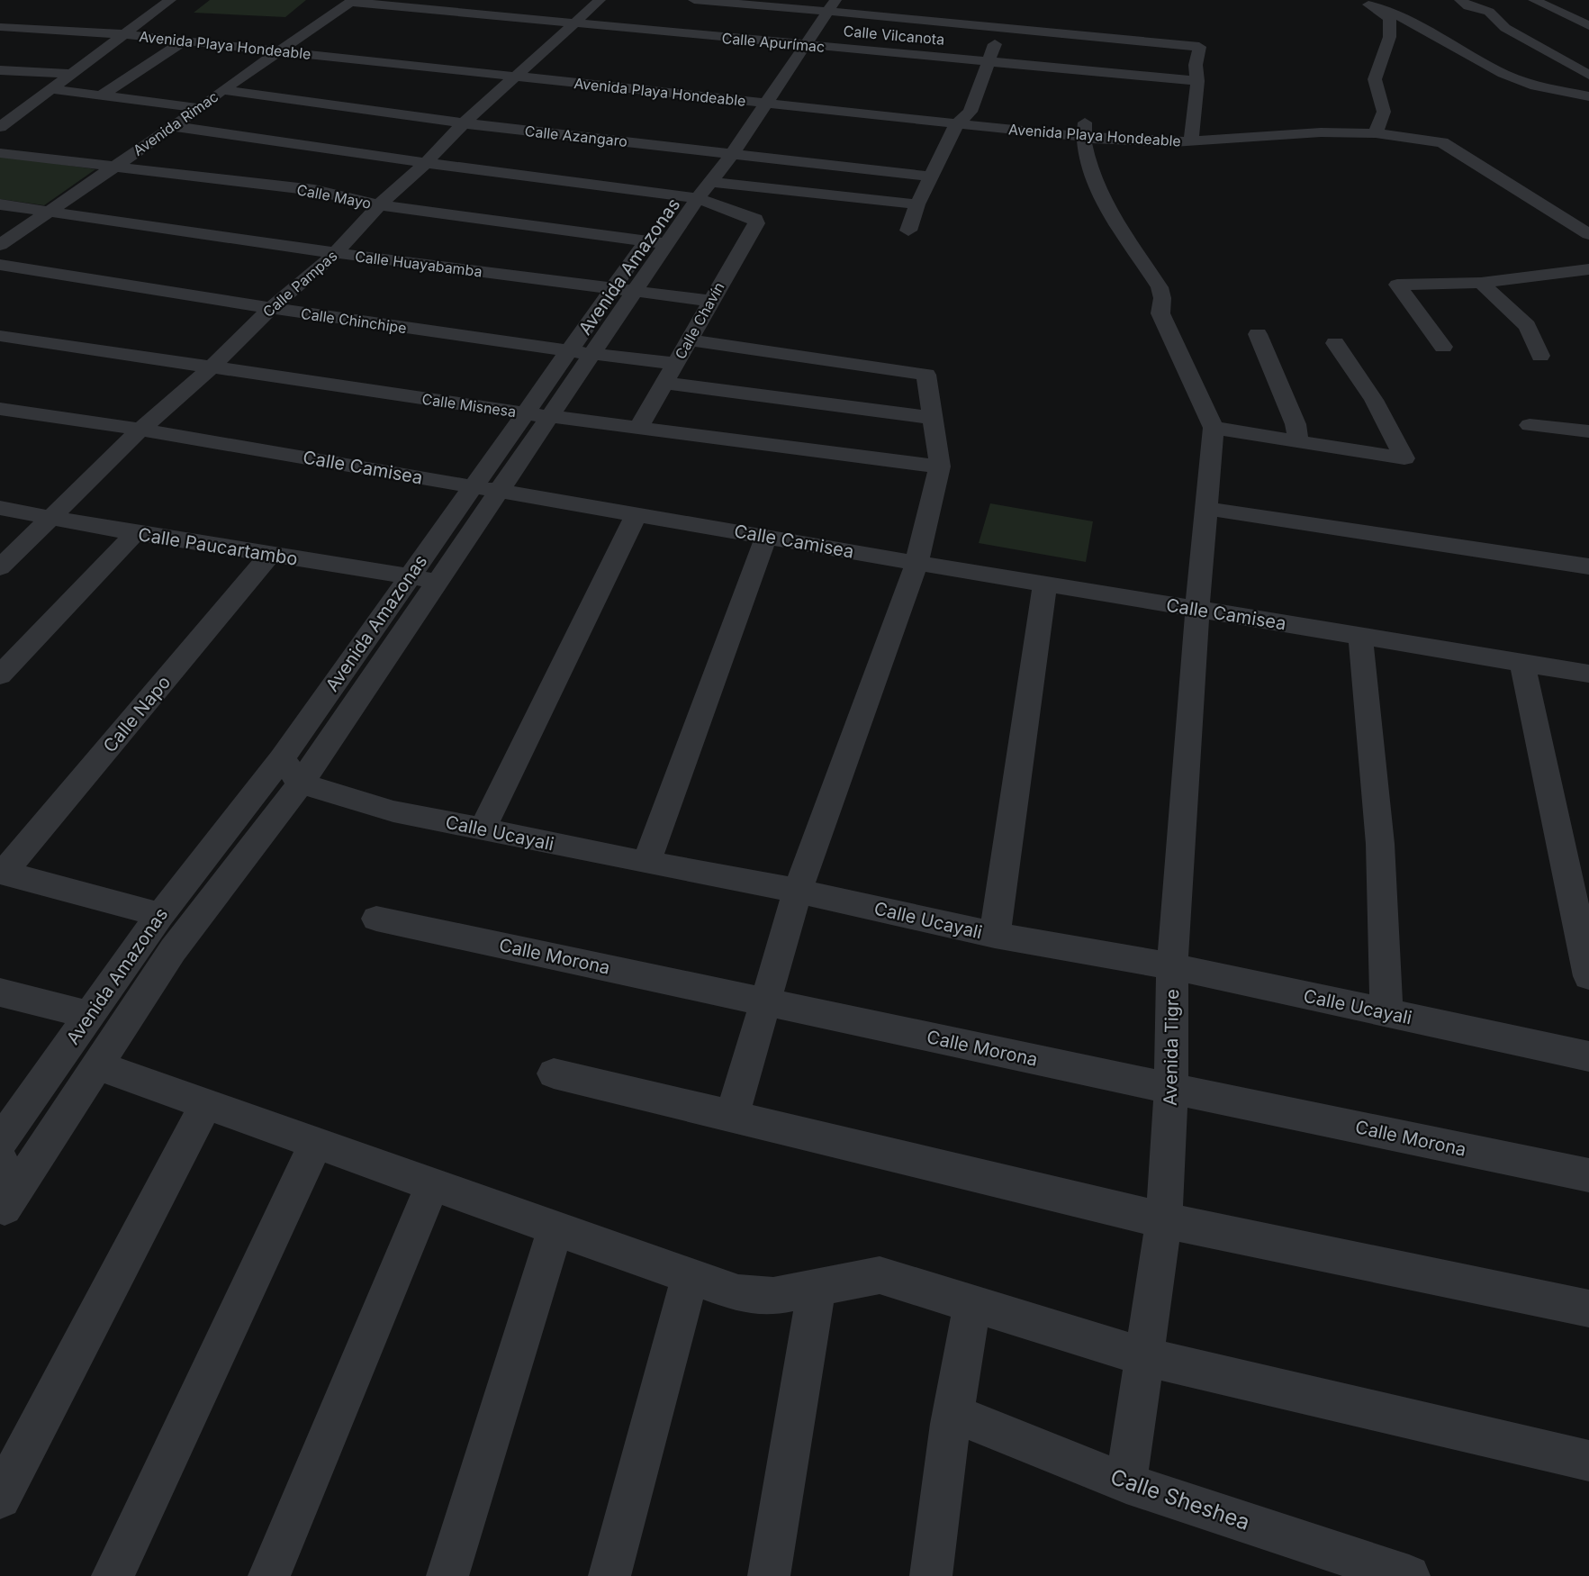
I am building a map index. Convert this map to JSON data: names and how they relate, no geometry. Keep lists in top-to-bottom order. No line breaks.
{"streets":{"street":["Calle Vilcanota","Calle Apurímac","Avenida Playa Hondeable","Avenida Rimac","Calle Azangaro","Calle Mayo","Calle Huayabamba","Avenida Amazonas","Calle Pampas","Calle Chinchipe","Calle Chavín","Calle Misnesa","Calle Camisea","Calle Paucartambo","Calle Napo","Calle Ucayali","Calle Morona","Avenida Tigre","Calle Sheshea"]},"crossings":[["Calle Vilcanota","Calle Apurímac"],["Calle Vilcanota","Avenida Amazonas"],["Calle Apurímac","Avenida Rimac"],["Calle Apurímac","Avenida Amazonas"],["Calle Apurímac","Calle Pampas"],["Avenida Playa Hondeable","Avenida Rimac"],["Avenida Playa Hondeable","Avenida Amazonas"],["Avenida Playa Hondeable","Calle Pampas"],["Avenida Rimac","Calle Azangaro"],["Avenida Rimac","Calle Mayo"],["Avenida Rimac","Calle Huayabamba"],["Calle Azangaro","Avenida Amazonas"],["Calle Azangaro","Calle Pampas"],["Calle Mayo","Avenida Amazonas"],["Calle Mayo","Calle Pampas"],["Calle Huayabamba","Avenida Amazonas"],["Calle Huayabamba","Calle Pampas"],["Calle Huayabamba","Calle Chavín"],["Avenida Amazonas","Calle Chinchipe"],["Avenida Amazonas","Calle Chavín"],["Avenida Amazonas","Calle Misnesa"],["Avenida Amazonas","Calle Camisea"],["Avenida Amazonas","Calle Paucartambo"],["Avenida Amazonas","Calle Ucayali"],["Calle Pampas","Calle Chinchipe"],["Calle Pampas","Calle Misnesa"],["Calle Pampas","Calle Camisea"],["Calle Pampas","Calle Paucartambo"],["Calle Chinchipe","Calle Chavín"],["Calle Chavín","Calle Misnesa"],["Calle Camisea","Avenida Tigre"],["Calle Paucartambo","Calle Napo"],["Calle Ucayali","Avenida Tigre"],["Calle Morona","Avenida Tigre"],["Avenida Tigre","Calle Sheshea"]]}
